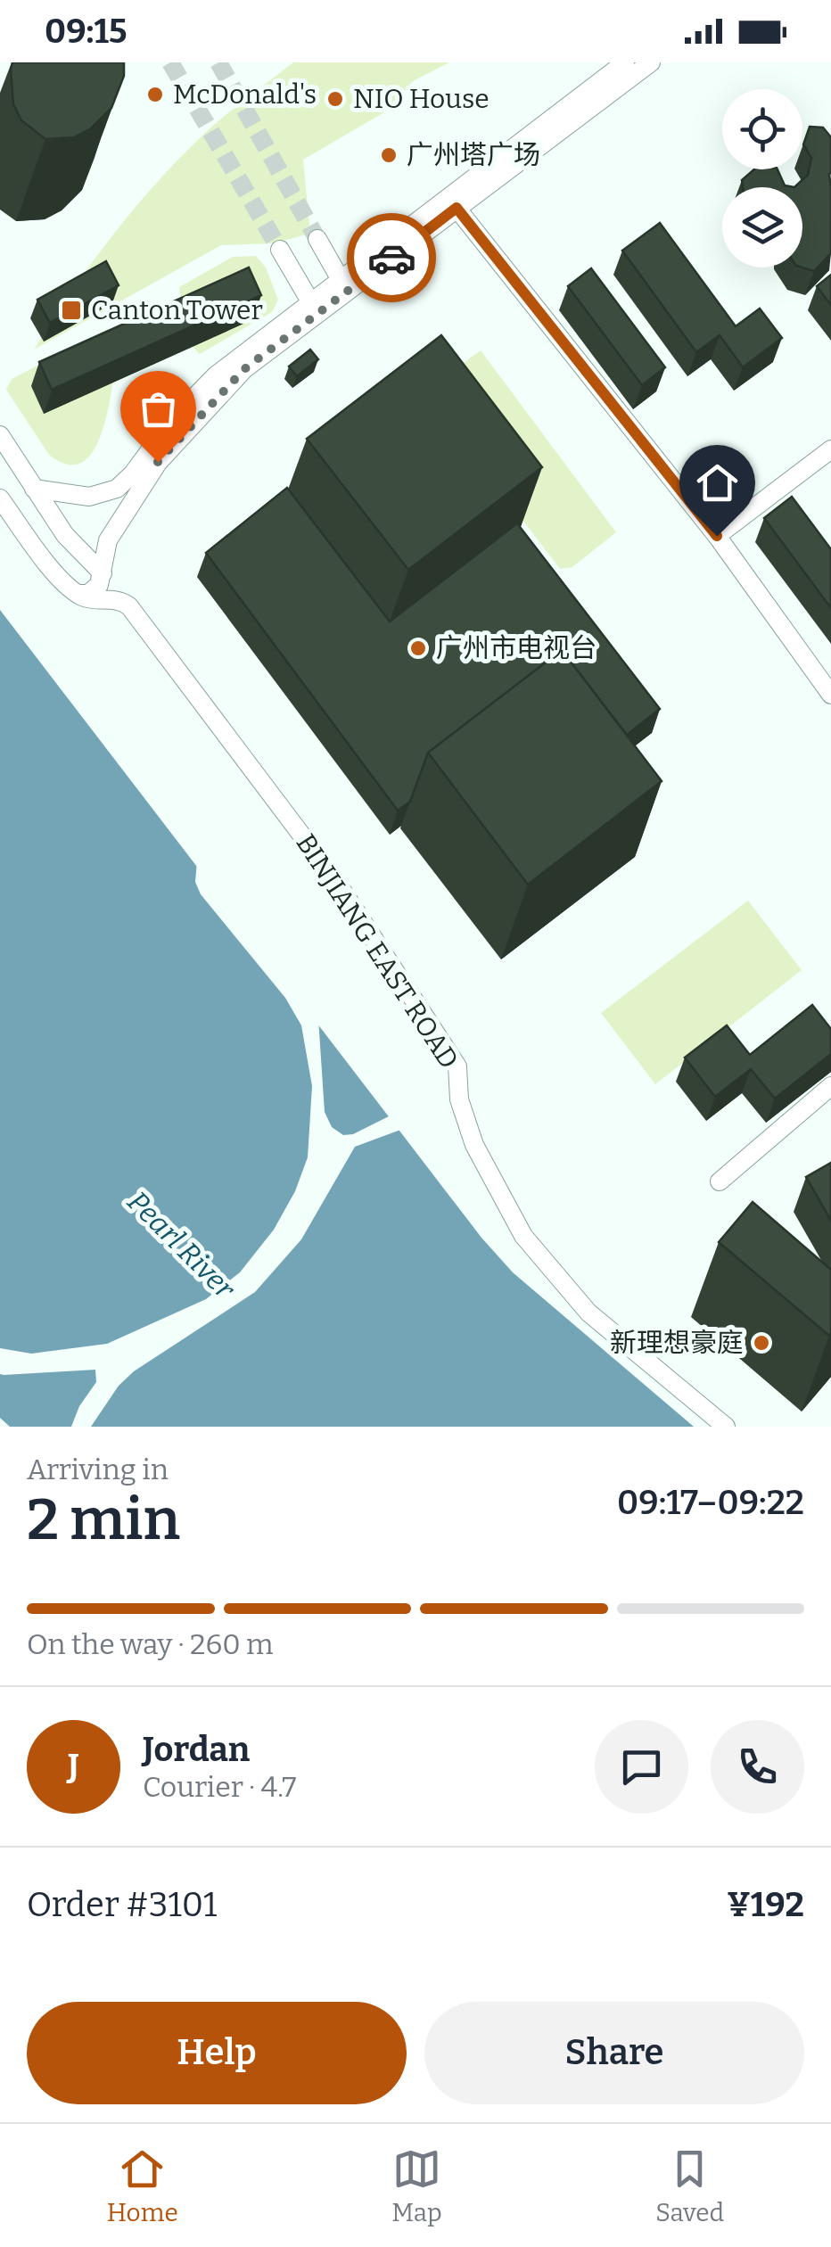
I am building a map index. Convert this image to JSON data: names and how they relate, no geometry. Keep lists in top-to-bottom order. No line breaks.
{"streets":{"street":["BINJIANG EAST ROAD"]},"water":["Pearl River"],"places":{"other":["McDonald's","NIO House","广州塔广场","广州市电视台","新理想豪庭"],"transit":["Canton Tower"]},"page":{"status":"09:15","heading":["2 min","Arriving in","09:17–09:22"],"panel":["Jordan","Courier · 4.7","Order #3101","¥192"],"bar":"On the way · 260 m","round":"J","buttons":["Help","Share"],"tabs":["Home","Map","Saved"]}}
